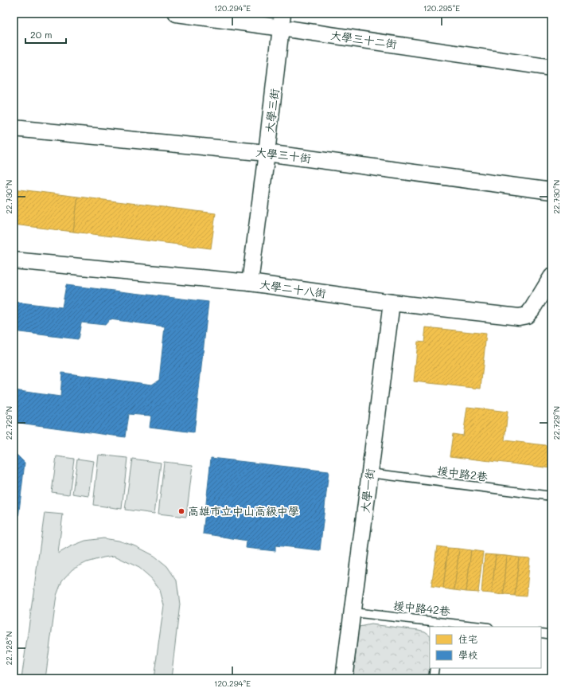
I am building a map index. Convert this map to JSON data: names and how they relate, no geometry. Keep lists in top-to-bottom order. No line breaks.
{"streets":{"street":["大學三十二街","大學三街","大學三十街","大學二十八街","大學一街"],"lane":["援中路2巷","援中路42巷"]},"crossings":[["大學三十二街","大學三街"],["大學三街","大學三十街"],["大學三街","大學二十八街"],["大學二十八街","大學一街"],["援中路2巷","大學一街"],["大學一街","援中路42巷"]],"places":["高雄市立中山高級中學"],"legend":["住宅","學校"],"scale_bar":"20 m","coordinates":["120.294°E","120.295°E","22.730°N","22.729°N","22.728°N"]}
